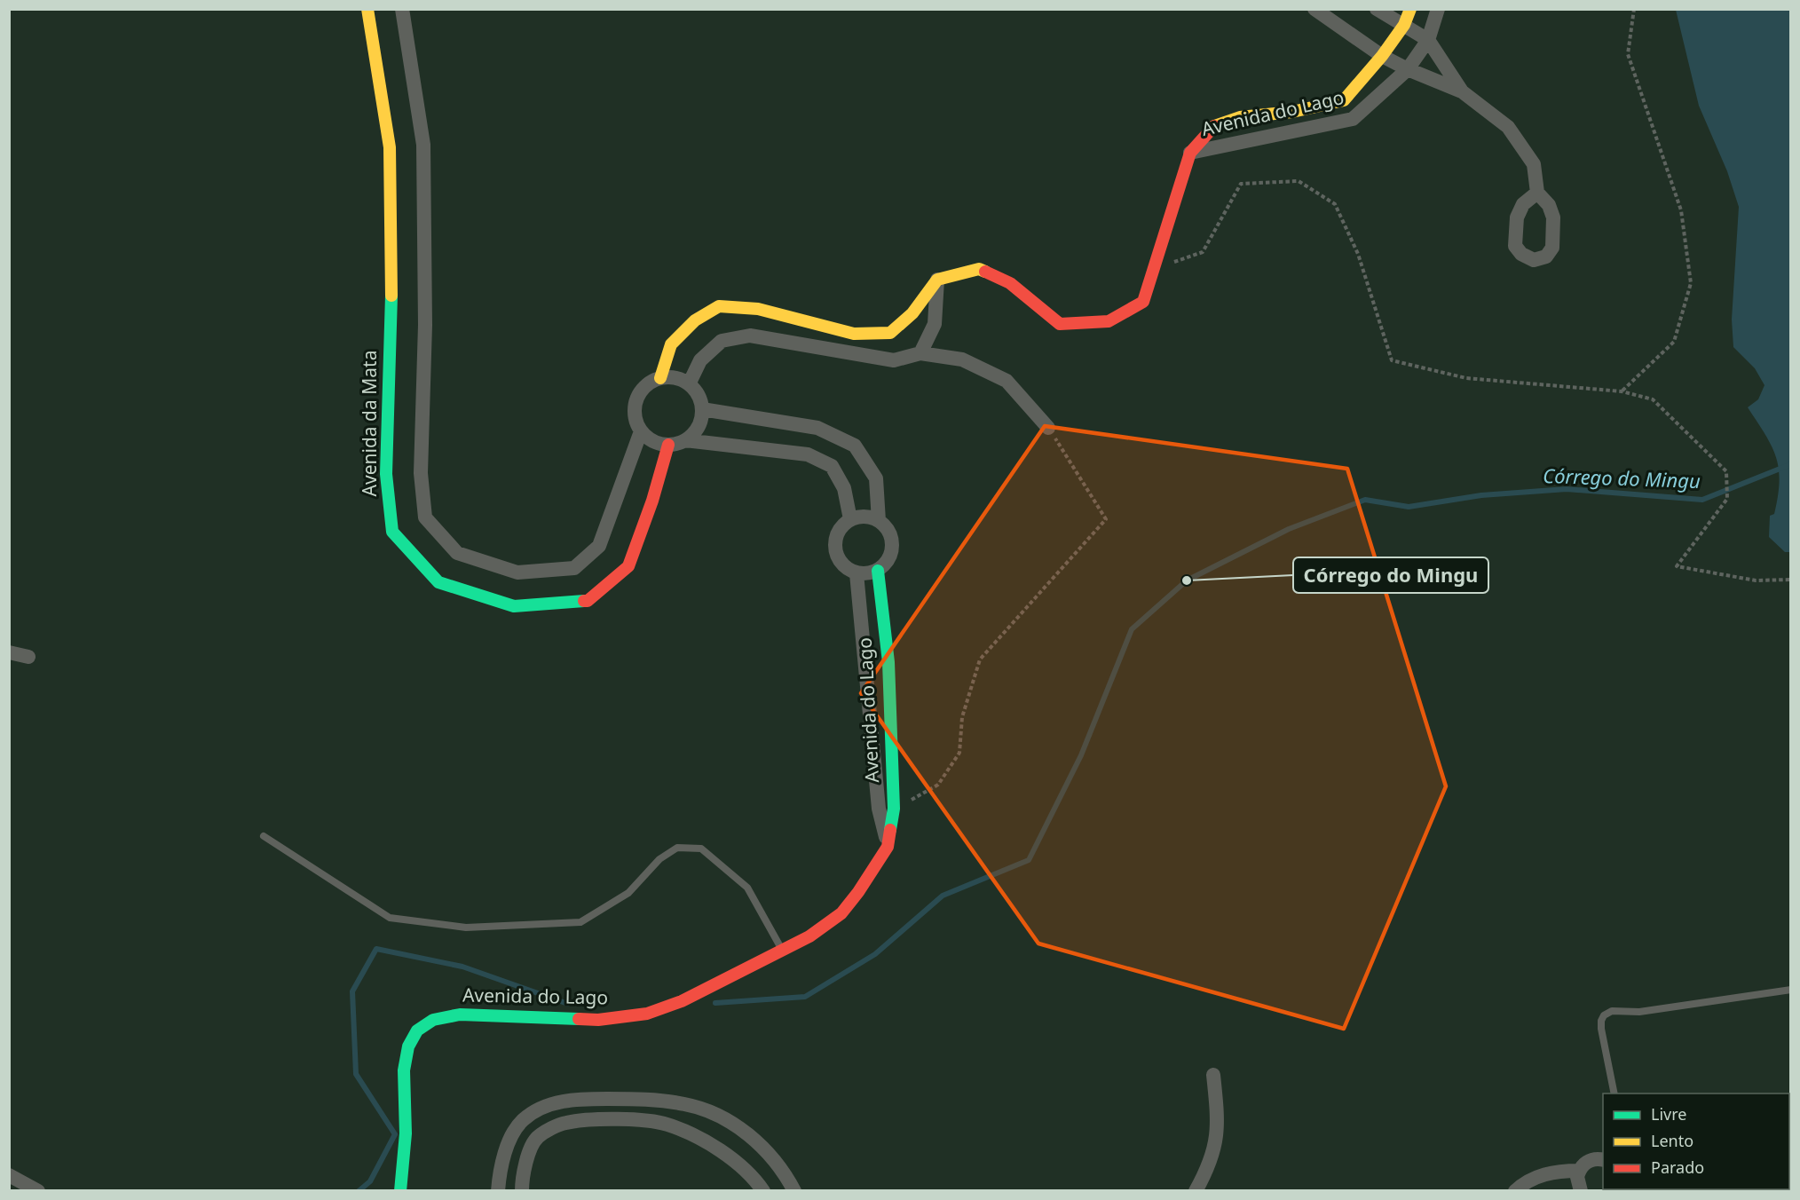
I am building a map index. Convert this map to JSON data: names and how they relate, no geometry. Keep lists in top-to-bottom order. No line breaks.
{"streets":{"street":["Avenida do Lago","Avenida da Mata"]},"water":["Córrego do Mingu"],"places":["Córrego do Mingu"],"legend":["Livre","Lento","Parado"]}
